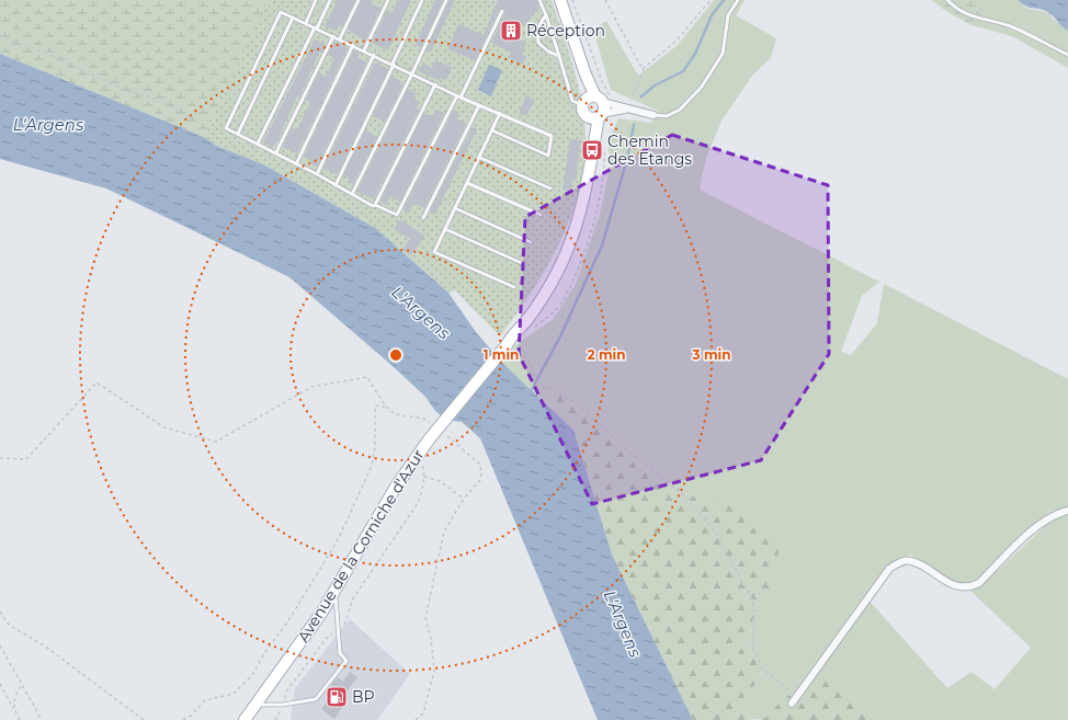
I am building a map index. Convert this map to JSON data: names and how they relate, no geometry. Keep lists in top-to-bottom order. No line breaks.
{"streets":{"main road":["Avenue de la Corniche d'Azur"]},"water":["L'Argens"],"places":{"building":["Réception"],"bus stop":["Chemin des Etangs"],"fuel station":["BP"]},"rings":["1 min","2 min","3 min"]}
